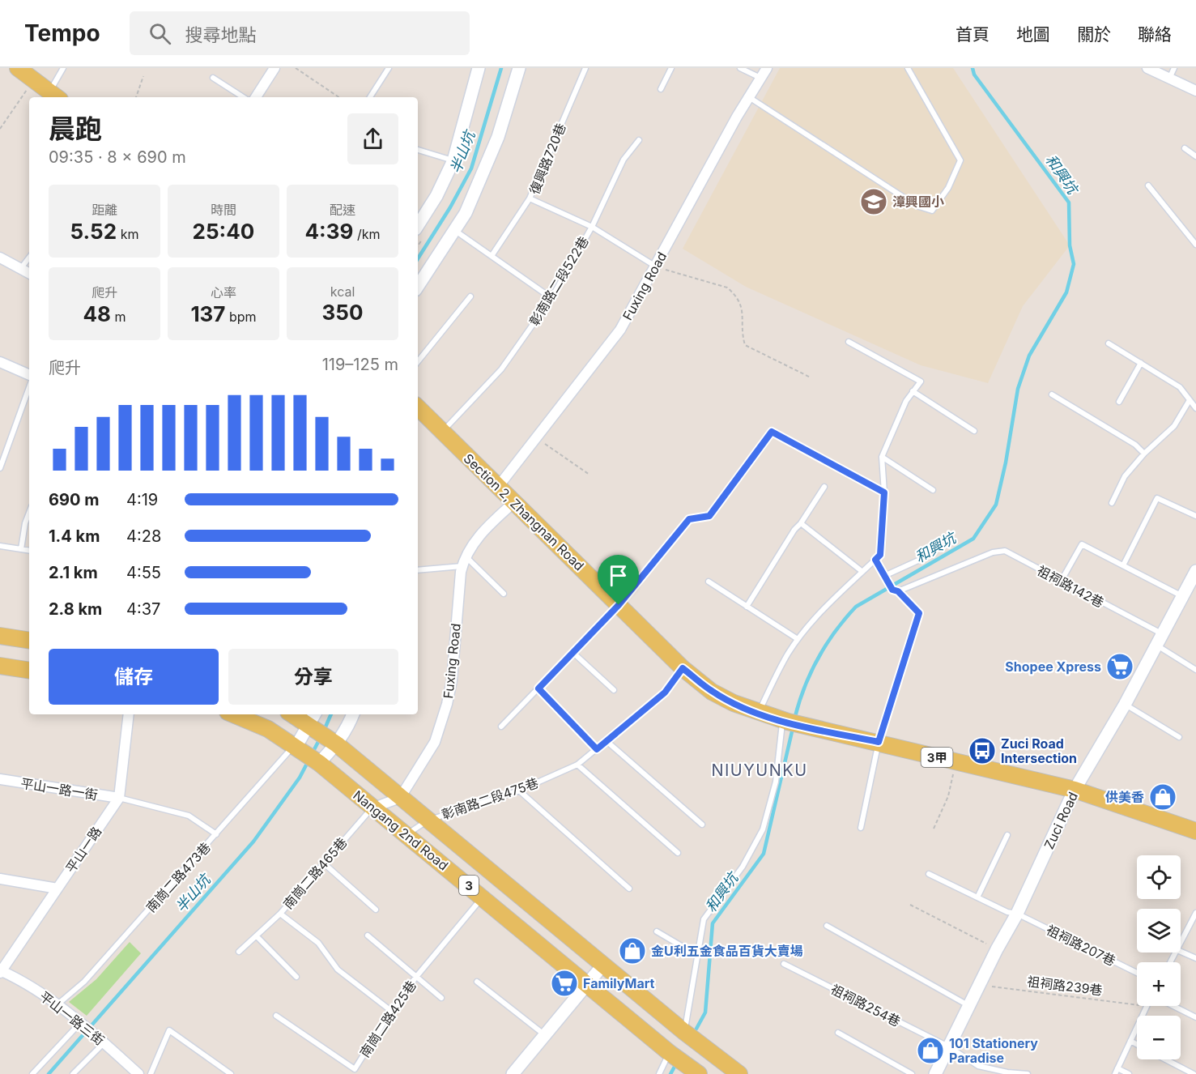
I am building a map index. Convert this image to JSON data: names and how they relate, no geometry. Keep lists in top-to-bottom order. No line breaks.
{"streets":{"main road":["Section 2, Zhangnan Road","3甲","Nangang 2nd Road","3"],"street":["Fuxing Road","平山一路一街","Zuci Road","平山一路","平山一路三街"],"lane":["復興路720巷","彰南路二段522巷","祖祠路142巷","彰南路二段475巷","南崗二路465巷","南崗二路473巷","祖祠路207巷","祖祠路254巷","南崗二路425巷"],"path":["祖祠路239巷"]},"crossings":[["復興路720巷","彰南路二段522巷"],["復興路720巷","Fuxing Road"],["彰南路二段522巷","Section 2, Zhangnan Road"],["Fuxing Road","Section 2, Zhangnan Road"],["Fuxing Road","Nangang 2nd Road"],["Section 2, Zhangnan Road","彰南路二段475巷"],["Section 2, Zhangnan Road","Zuci Road"],["祖祠路142巷","Zuci Road"],["平山一路一街","平山一路"],["彰南路二段475巷","Nangang 2nd Road"],["Zuci Road","祖祠路207巷"],["Zuci Road","祖祠路239巷"],["Zuci Road","祖祠路254巷"],["Nangang 2nd Road","南崗二路465巷"],["Nangang 2nd Road","南崗二路473巷"],["Nangang 2nd Road","南崗二路425巷"],["平山一路","平山一路三街"],["南崗二路473巷","平山一路三街"]],"districts":["NIUYUNKU"],"water":["半山坑","和興坑"],"places":{"school or university":["漳興國小"],"supermarket":["Shopee Xpress","FamilyMart"],"bus stop":["Zuci Road Intersection"],"shop":["供美香","金U利五金食品百貨大賣場","101 Stationery Paradise"]},"page":{"header":"Tempo","search":"搜尋地點","nav":["首頁","地圖","關於","聯絡"],"heading":["晨跑","09:35 · 8 × 690 m"],"stats":[["距離","5.52 km"],["時間","25:40"],["配速","4:39 /km"],["爬升","48 m"],["心率","137 bpm"],["kcal","350"]],"chart":["爬升","119–125 m"],"list":[{"name":"690 m","note":"4:19"},{"name":"1.4 km","note":"4:28"},{"name":"2.1 km","note":"4:55"},{"name":"2.8 km","note":"4:37"}],"buttons":["儲存","分享"],"map_buttons":["+","−"]}}
